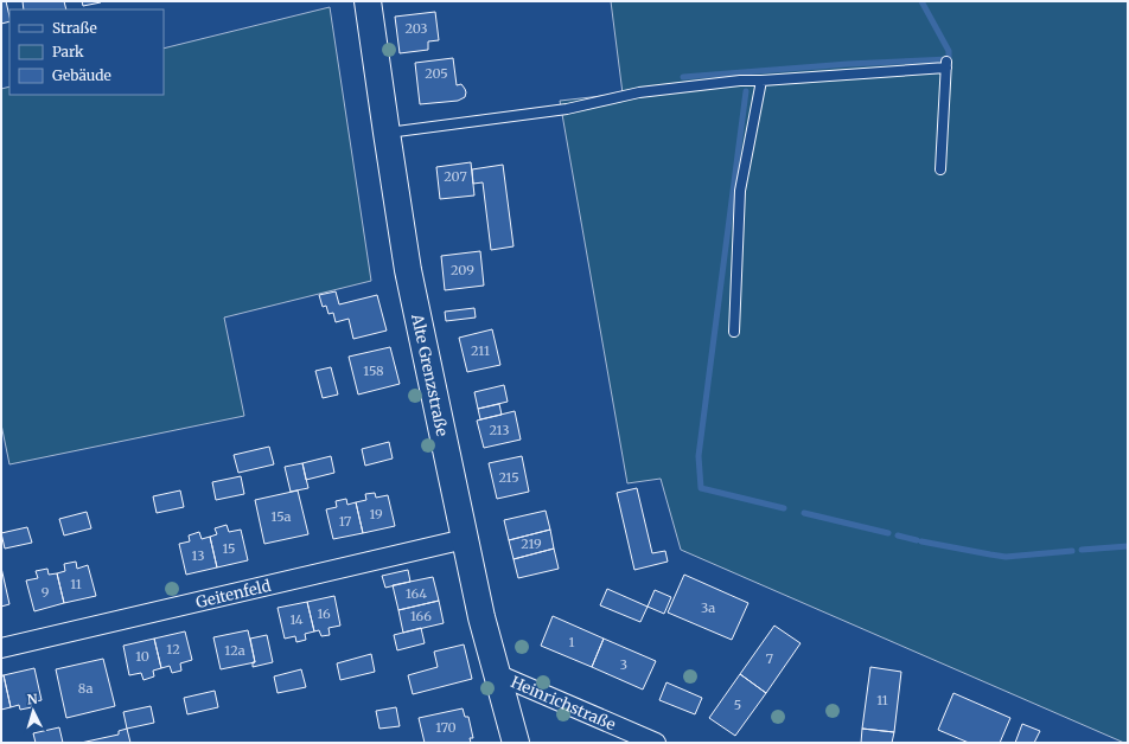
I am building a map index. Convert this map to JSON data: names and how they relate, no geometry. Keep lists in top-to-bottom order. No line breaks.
{"streets":{"street":["Alte Grenzstraße","Geitenfeld","Heinrichstraße"]},"crossings":[["Alte Grenzstraße","Geitenfeld"],["Alte Grenzstraße","Heinrichstraße"]],"house_numbers":["203","205","207","209","211","158","213","215","19","15a","17","219","15","13","11","9","164","3a","16","166","14","1","12","12a","10","7","3","8a","11","5","170"],"legend":["Straße","Park","Gebäude"],"north":"top"}
